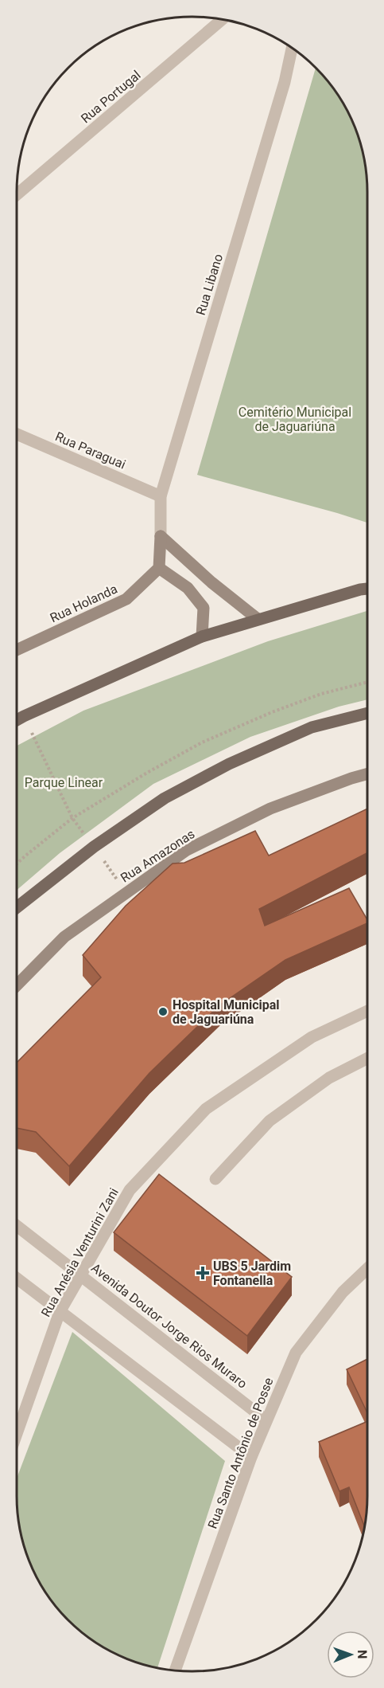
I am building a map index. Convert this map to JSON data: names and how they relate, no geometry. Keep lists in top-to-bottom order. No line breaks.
{"streets":{"street":["Rua Portugal","Rua Libano","Rua Paraguai","Rua Holanda","Rua Amazonas","Rua Anésia Venturini Zani","Avenida Doutor Jorge Rios Muraro","Rua Santo Antônio de Posse"]},"crossings":[["Rua Libano","Rua Paraguai"],["Rua Anésia Venturini Zani","Avenida Doutor Jorge Rios Muraro"],["Avenida Doutor Jorge Rios Muraro","Rua Santo Antônio de Posse"]],"parks":["Cemitério Municipal de Jaguariúna","Parque Linear"],"places":{"other":["Hospital Municipal de Jaguariúna"],"health":["UBS 5 Jardim Fontanella"]},"north":"right"}
